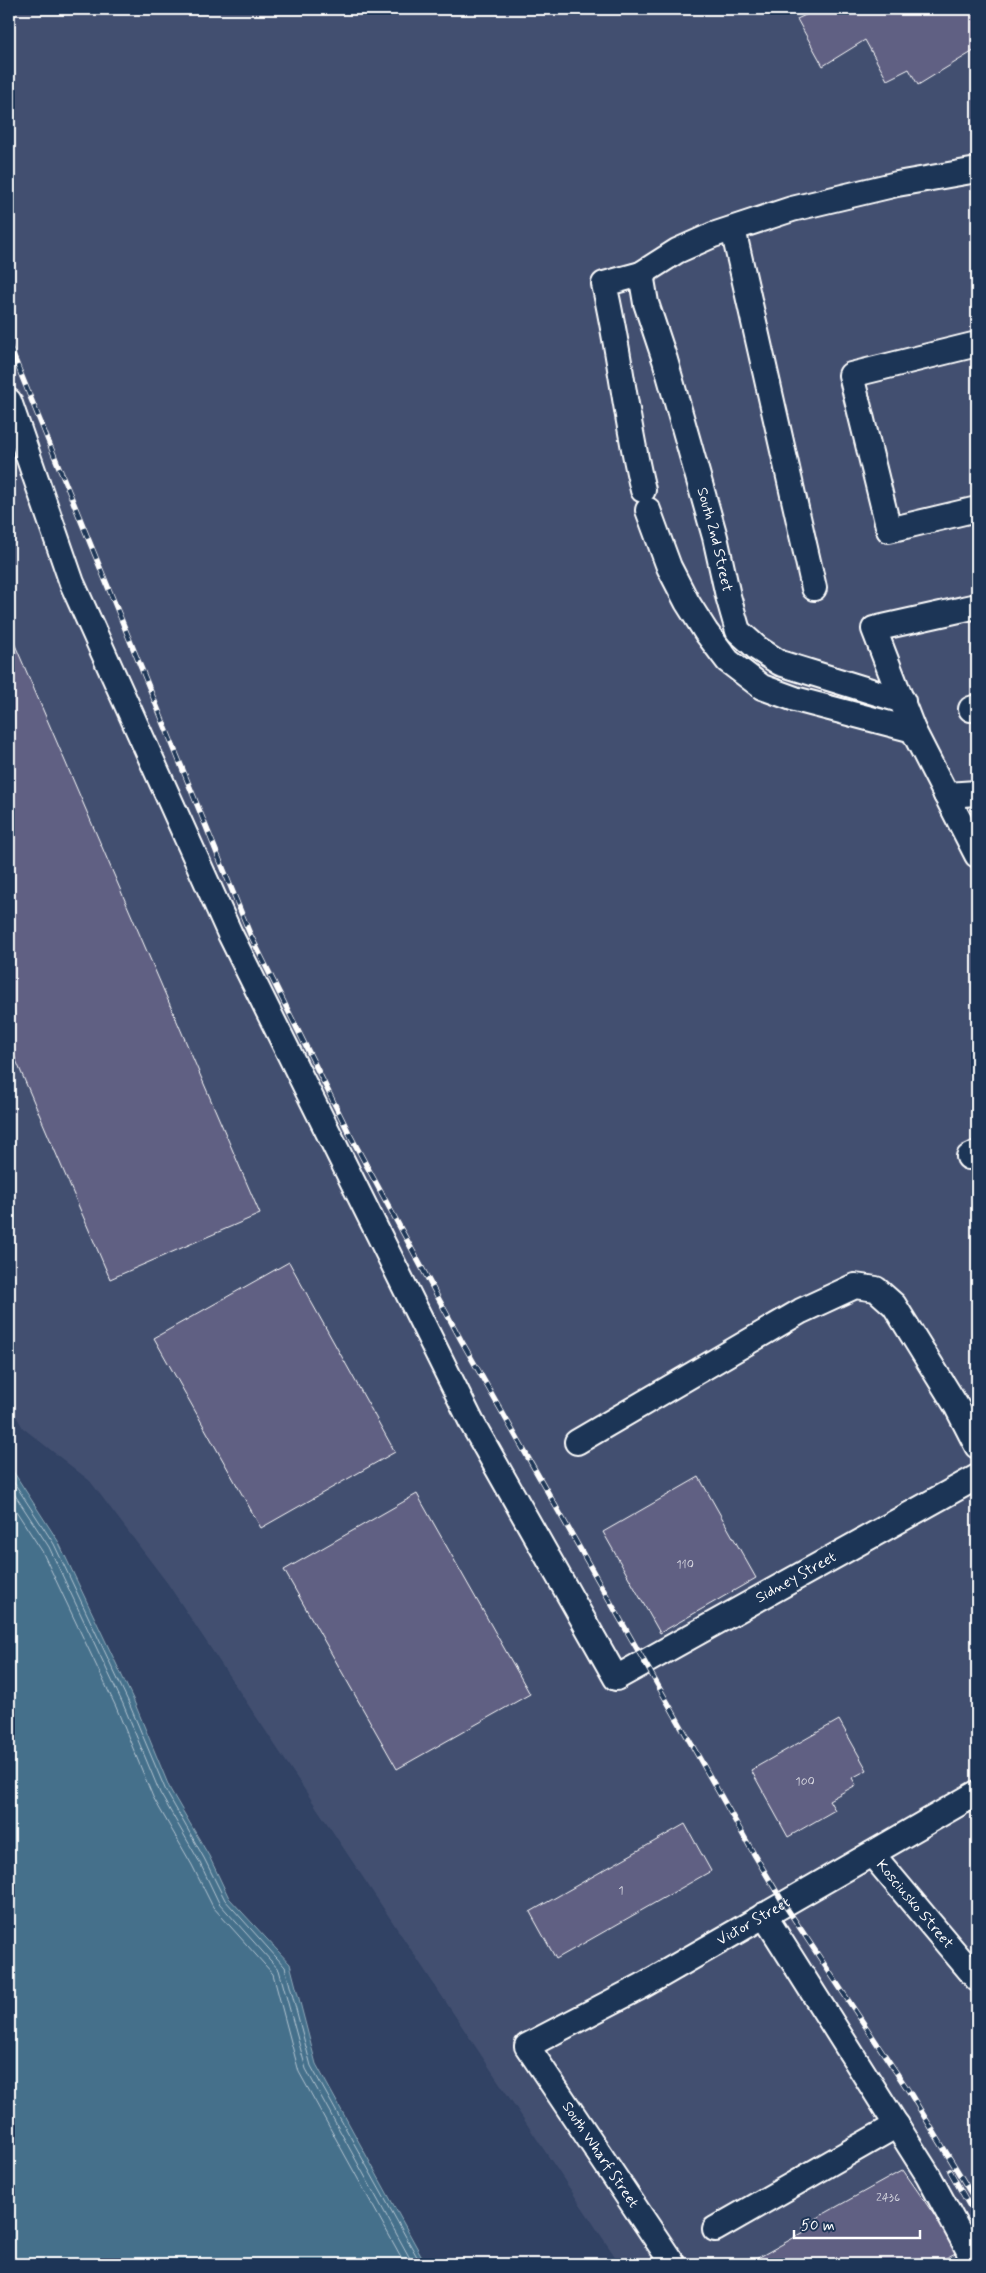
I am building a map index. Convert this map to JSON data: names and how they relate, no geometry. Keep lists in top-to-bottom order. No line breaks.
{"streets":{"street":["South 2nd Street","Sidney Street","Kosciusko Street","Victor Street","South Wharf Street"]},"crossings":[["Kosciusko Street","Victor Street"],["Victor Street","South Wharf Street"]],"house_numbers":["110","100","1","2436"],"scale_bar":"50 m"}
